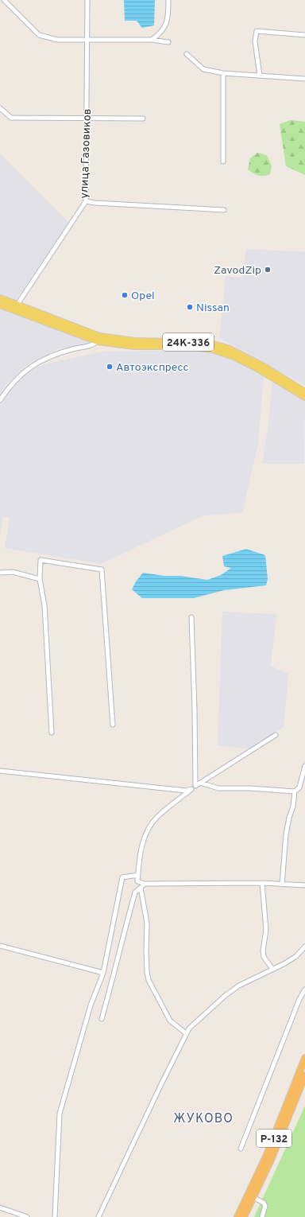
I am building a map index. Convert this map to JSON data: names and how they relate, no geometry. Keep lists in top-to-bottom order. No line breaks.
{"streets":{"highway":["Р-132"],"main road":["24К-336"],"street":["улица Газовиков"]},"crossings":[["улица Газовиков","24К-336"]],"districts":["ЖУКОВО"],"places":["ZavodZip","Opel","Nissan","Автоэкспресс"]}
